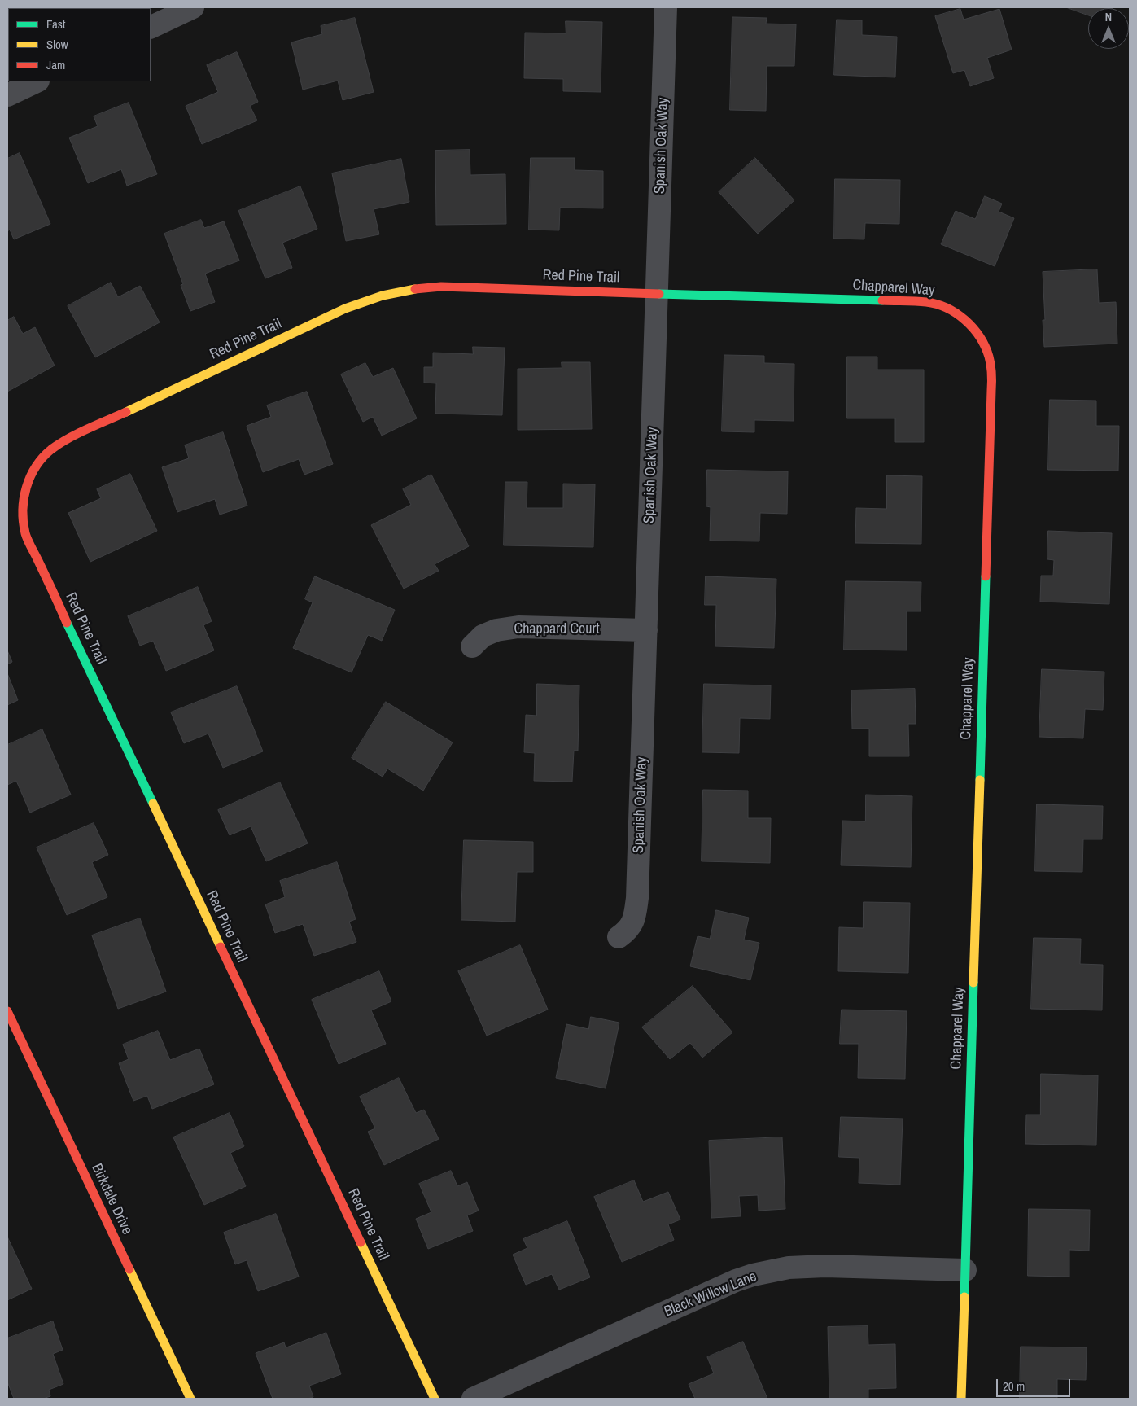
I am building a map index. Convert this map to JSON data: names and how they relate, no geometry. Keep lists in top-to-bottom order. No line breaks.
{"streets":{"street":["Spanish Oak Way","Red Pine Trail","Chapparel Way","Chappard Court","Birkdale Drive","Black Willow Lane"]},"crossings":[["Spanish Oak Way","Red Pine Trail"],["Spanish Oak Way","Chapparel Way"],["Spanish Oak Way","Chappard Court"],["Red Pine Trail","Chapparel Way"],["Chapparel Way","Black Willow Lane"]],"legend":["Fast","Slow","Jam"],"scale_bar":"20 m","north":"top"}
